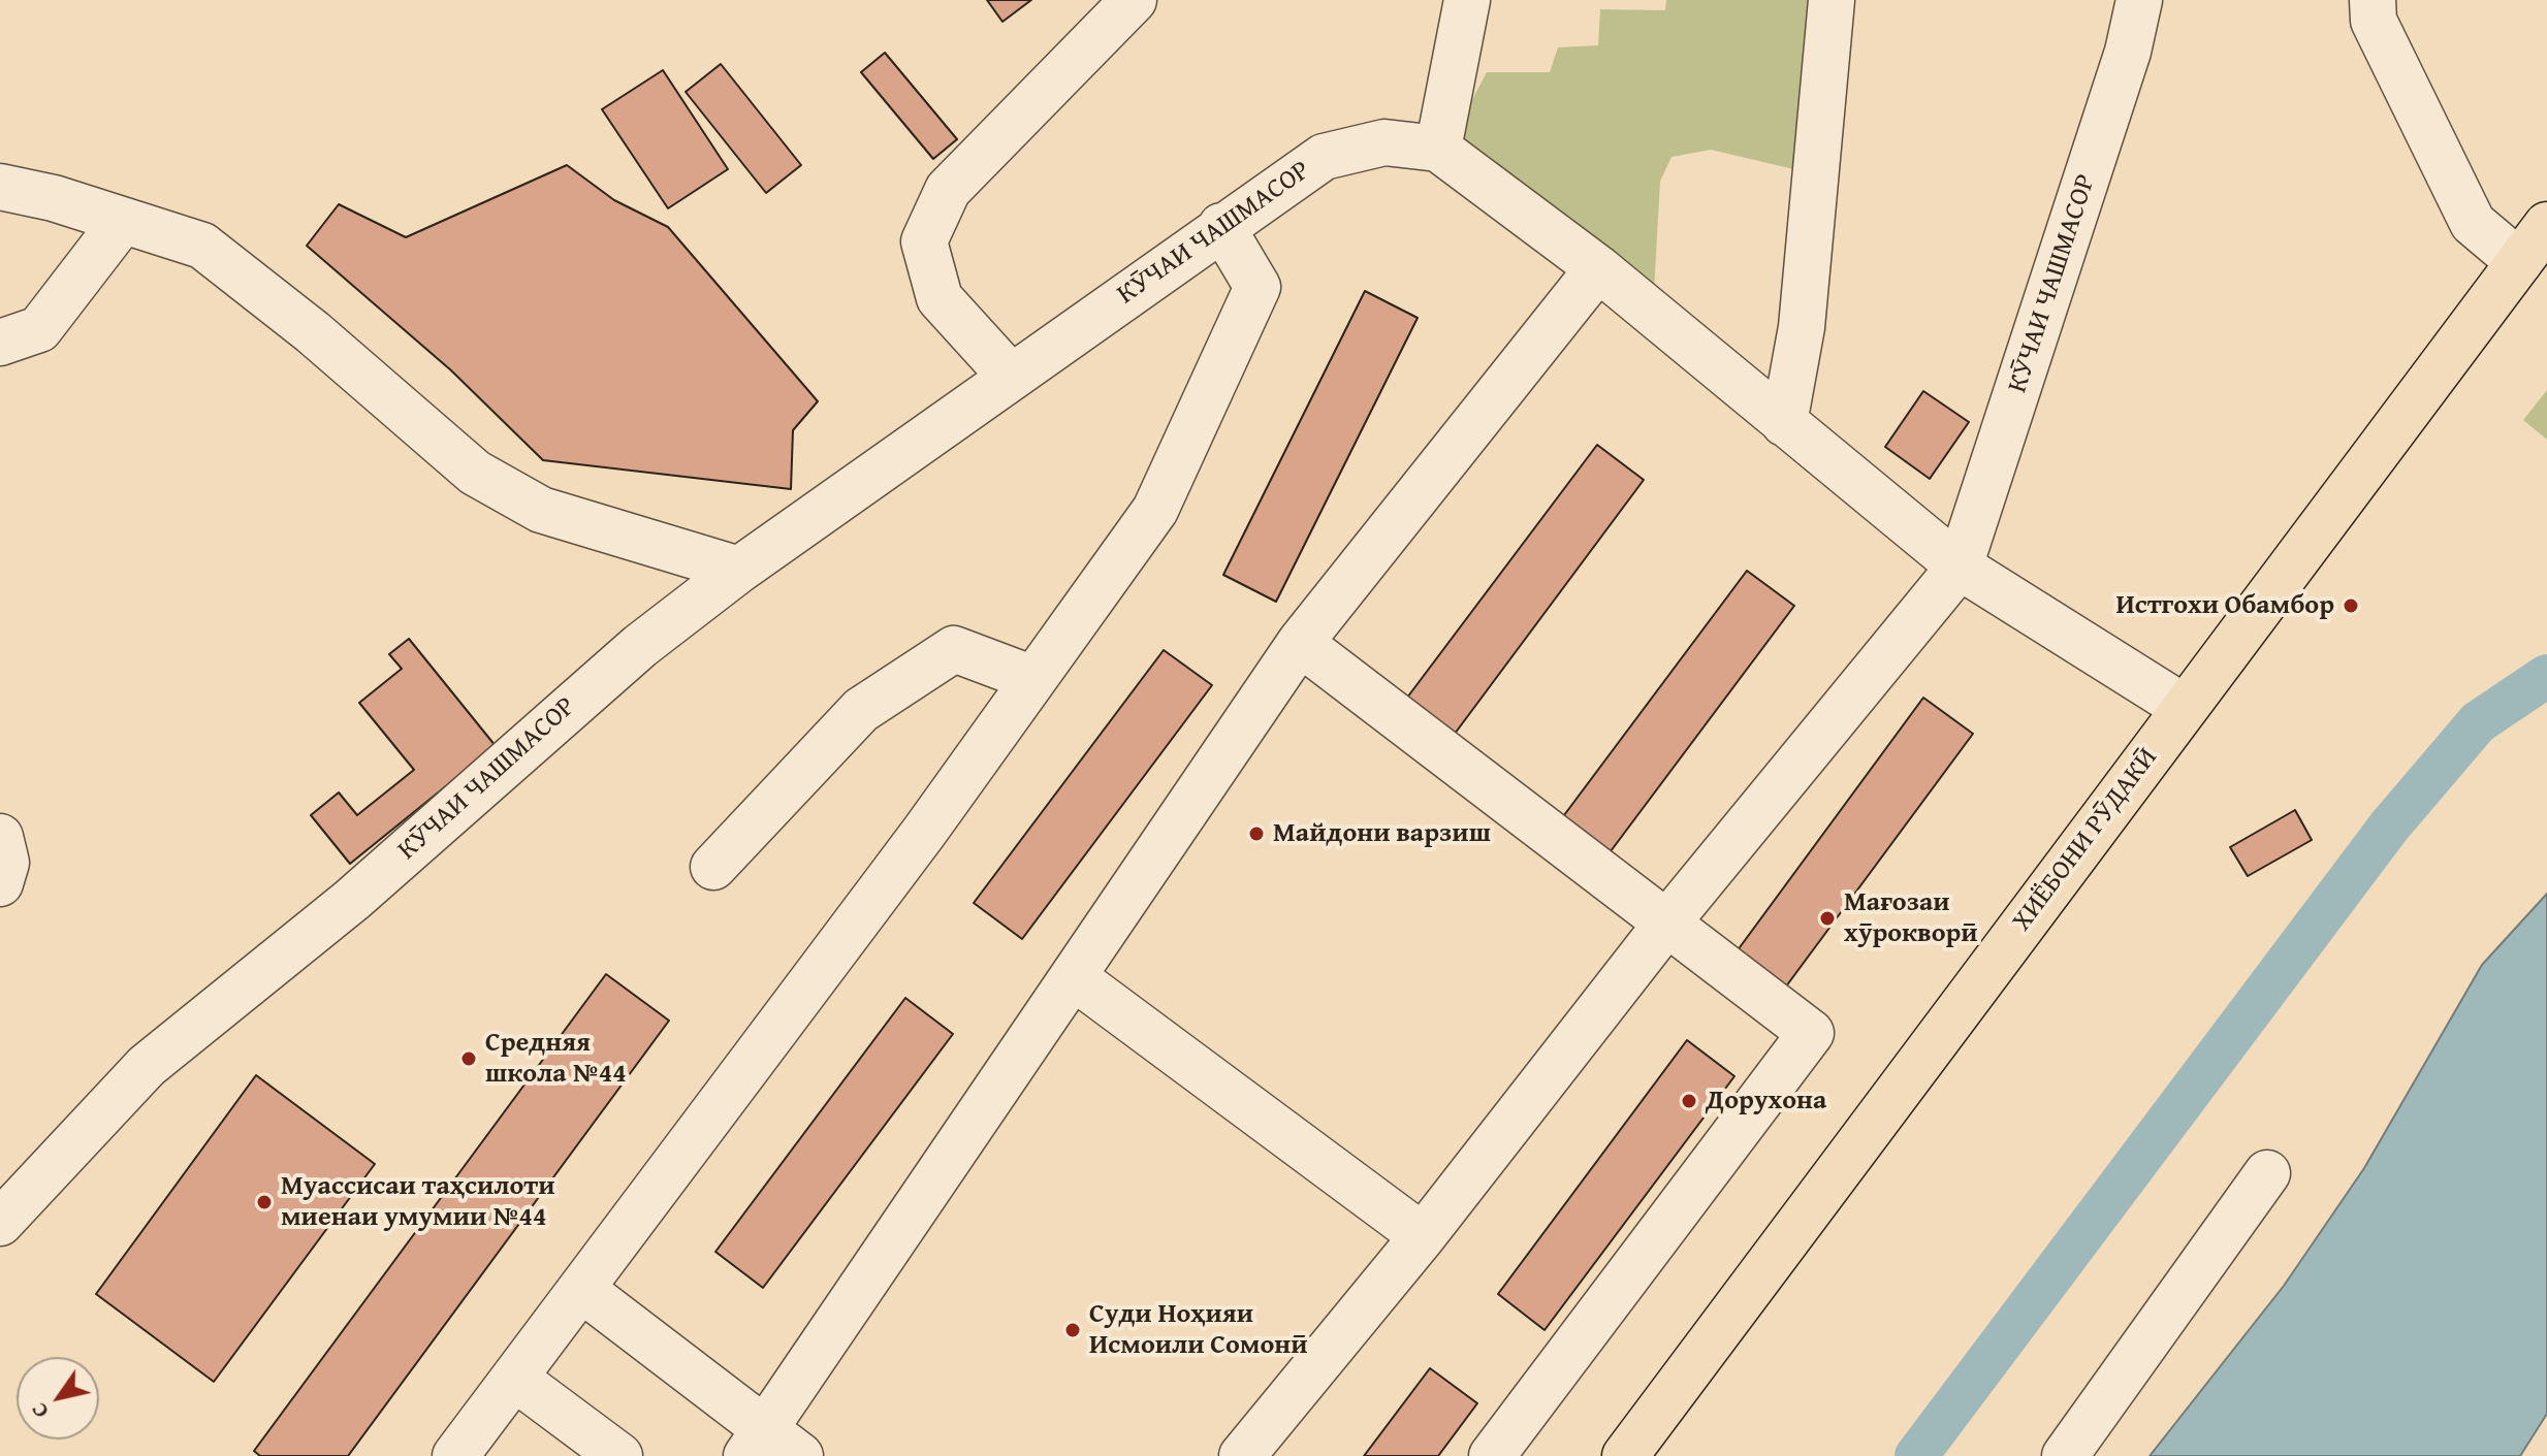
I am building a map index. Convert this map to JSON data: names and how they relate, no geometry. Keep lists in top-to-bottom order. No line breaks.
{"streets":{"highway":["ХИЁБОНИ РӮДАКӢ"],"street":["КӮЧАИ ЧАШМАСОР"]},"places":["Истгохи Обамбор","Майдони варзиш","Мағозаи хӯрокворӣ","Средняя школа №44","Дорухона","Муассисаи таҳсилоти миенаи умумии №44","Суди Ноҳияи Исмоили Сомонӣ"],"north":"bottom left"}
